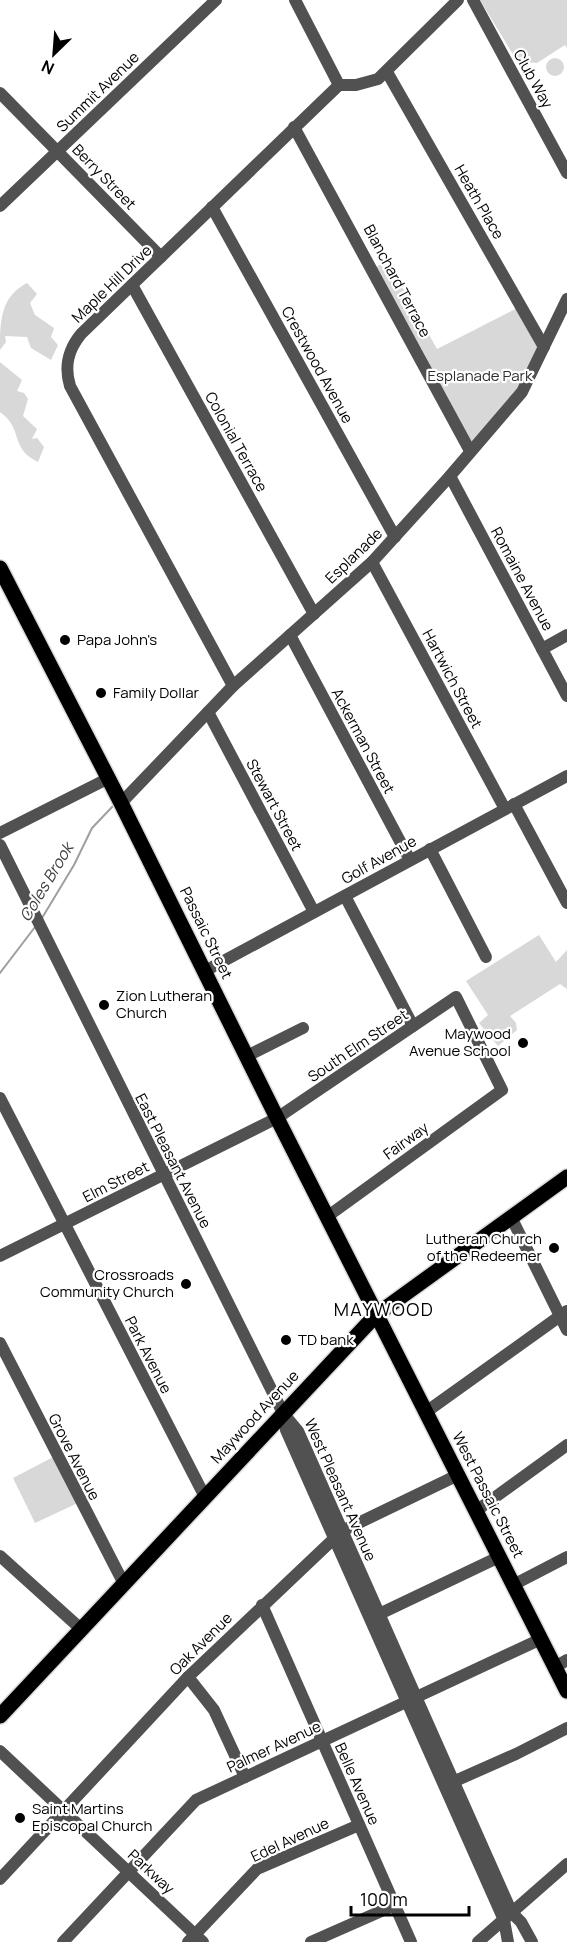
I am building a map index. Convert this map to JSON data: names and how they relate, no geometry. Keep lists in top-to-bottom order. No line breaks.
{"streets":{"main road":["Passaic Street","Maywood Avenue","West Passaic Street"],"street":["Club Way","Summit Avenue","Berry Street","Heath Place","Blanchard Terrace","Maple Hill Drive","Crestwood Avenue","Colonial Terrace","Esplanade","Romaine Avenue","Hartwich Street","Ackerman Street","Stewart Street","Golf Avenue","South Elm Street","Fairway","East Pleasant Avenue","Elm Street","Park Avenue","Grove Avenue","West Pleasant Avenue","Oak Avenue","Palmer Avenue","Belle Avenue","Edel Avenue","Parkway"]},"crossings":[["Summit Avenue","Berry Street"],["Berry Street","Maple Hill Drive"],["Heath Place","Esplanade"],["Blanchard Terrace","Maple Hill Drive"],["Blanchard Terrace","Esplanade"],["Maple Hill Drive","Crestwood Avenue"],["Maple Hill Drive","Colonial Terrace"],["Maple Hill Drive","Esplanade"],["Crestwood Avenue","Esplanade"],["Colonial Terrace","Esplanade"],["Esplanade","Romaine Avenue"],["Esplanade","Hartwich Street"],["Esplanade","Ackerman Street"],["Esplanade","Stewart Street"],["Esplanade","Passaic Street"],["Hartwich Street","Golf Avenue"],["Ackerman Street","Golf Avenue"],["Stewart Street","Golf Avenue"],["Golf Avenue","Passaic Street"],["Passaic Street","South Elm Street"],["Passaic Street","Fairway"],["Passaic Street","Elm Street"],["Passaic Street","Maywood Avenue"],["Passaic Street","West Passaic Street"],["South Elm Street","Fairway"],["South Elm Street","Elm Street"],["East Pleasant Avenue","Elm Street"],["East Pleasant Avenue","Maywood Avenue"],["East Pleasant Avenue","West Pleasant Avenue"],["Elm Street","Park Avenue"],["Park Avenue","Maywood Avenue"],["Maywood Avenue","Grove Avenue"],["Maywood Avenue","West Pleasant Avenue"],["Maywood Avenue","West Passaic Street"],["West Pleasant Avenue","Oak Avenue"],["West Pleasant Avenue","Palmer Avenue"],["West Passaic Street","Oak Avenue"],["West Passaic Street","Palmer Avenue"],["Oak Avenue","Belle Avenue"],["Oak Avenue","Parkway"],["Palmer Avenue","Belle Avenue"],["Palmer Avenue","Parkway"],["Belle Avenue","Edel Avenue"],["Edel Avenue","Parkway"]],"districts":["MAYWOOD"],"water":["Coles Brook"],"parks":["Esplanade Park"],"places":["Papa John's","Family Dollar","Zion Lutheran Church","Maywood Avenue School","Lutheran Church of the Redeemer","Crossroads Community Church","TD bank","Saint Martins Episcopal Church"],"scale_bar":"100 m","north":"bottom left"}
